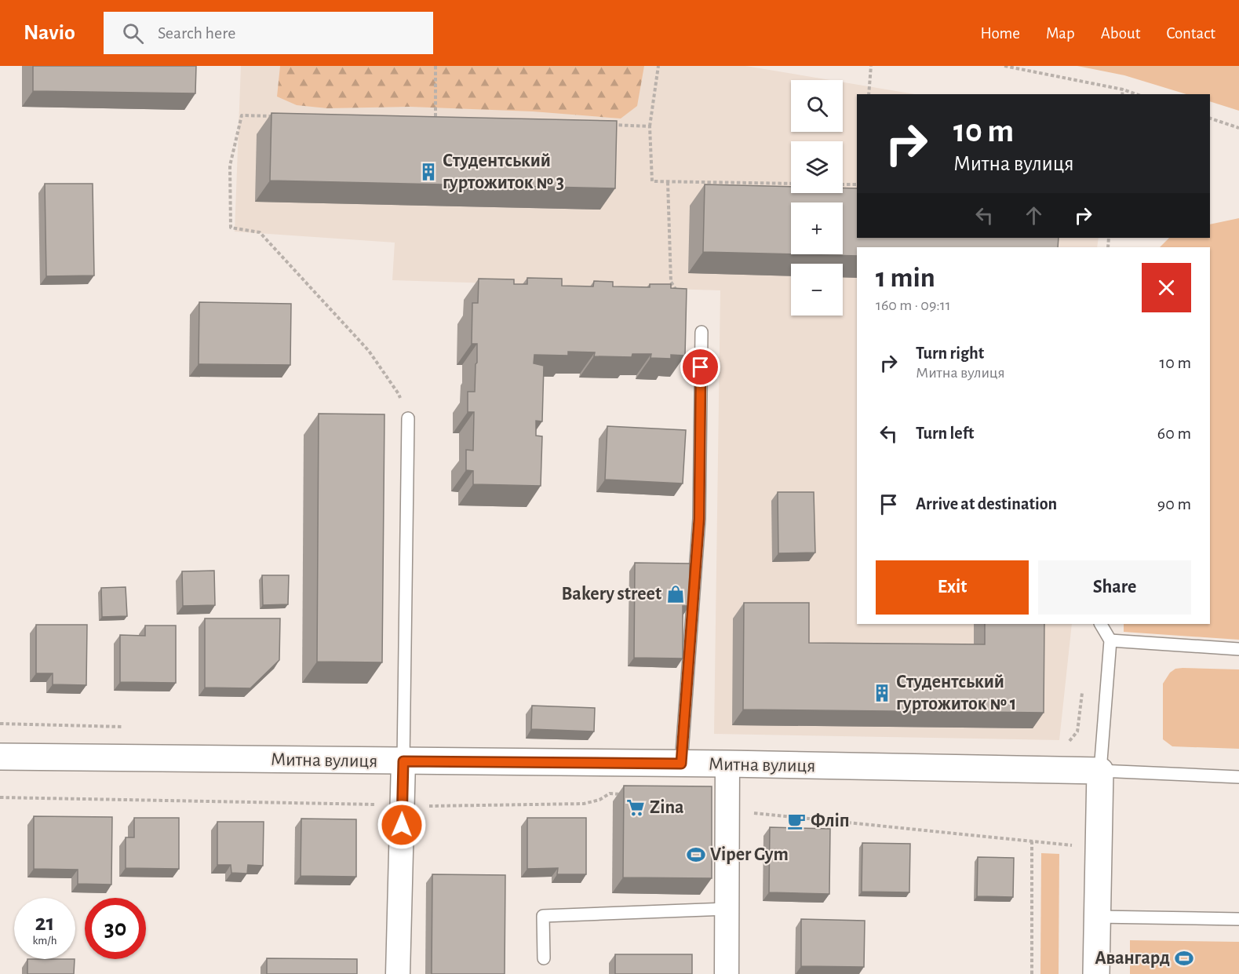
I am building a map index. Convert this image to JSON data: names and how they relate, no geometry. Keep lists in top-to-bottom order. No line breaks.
{"streets":{"street":["Митна вулиця"]},"places":{"building":["Студентський гуртожиток № 3","Студентський гуртожиток № 1"],"shop":["Bakery street"],"supermarket":["Zina"],"cafe":["Фліп"],"sports":["Viper Gym","Авангард"]},"page":{"header":"Navio","search":"Search here","nav":["Home","Map","About","Contact"],"map_buttons":["+","−"],"turn":["10 m","Митна вулиця"],"heading":["1 min","160 m · 09:11"],"list":[{"name":"Turn right","note":"Митна вулиця","value":"10 m"},{"name":"Turn left","value":"60 m"},{"name":"Arrive at destination","value":"90 m"}],"buttons":["Exit","Share"],"speed":"21 km/h","limit":"30"}}
